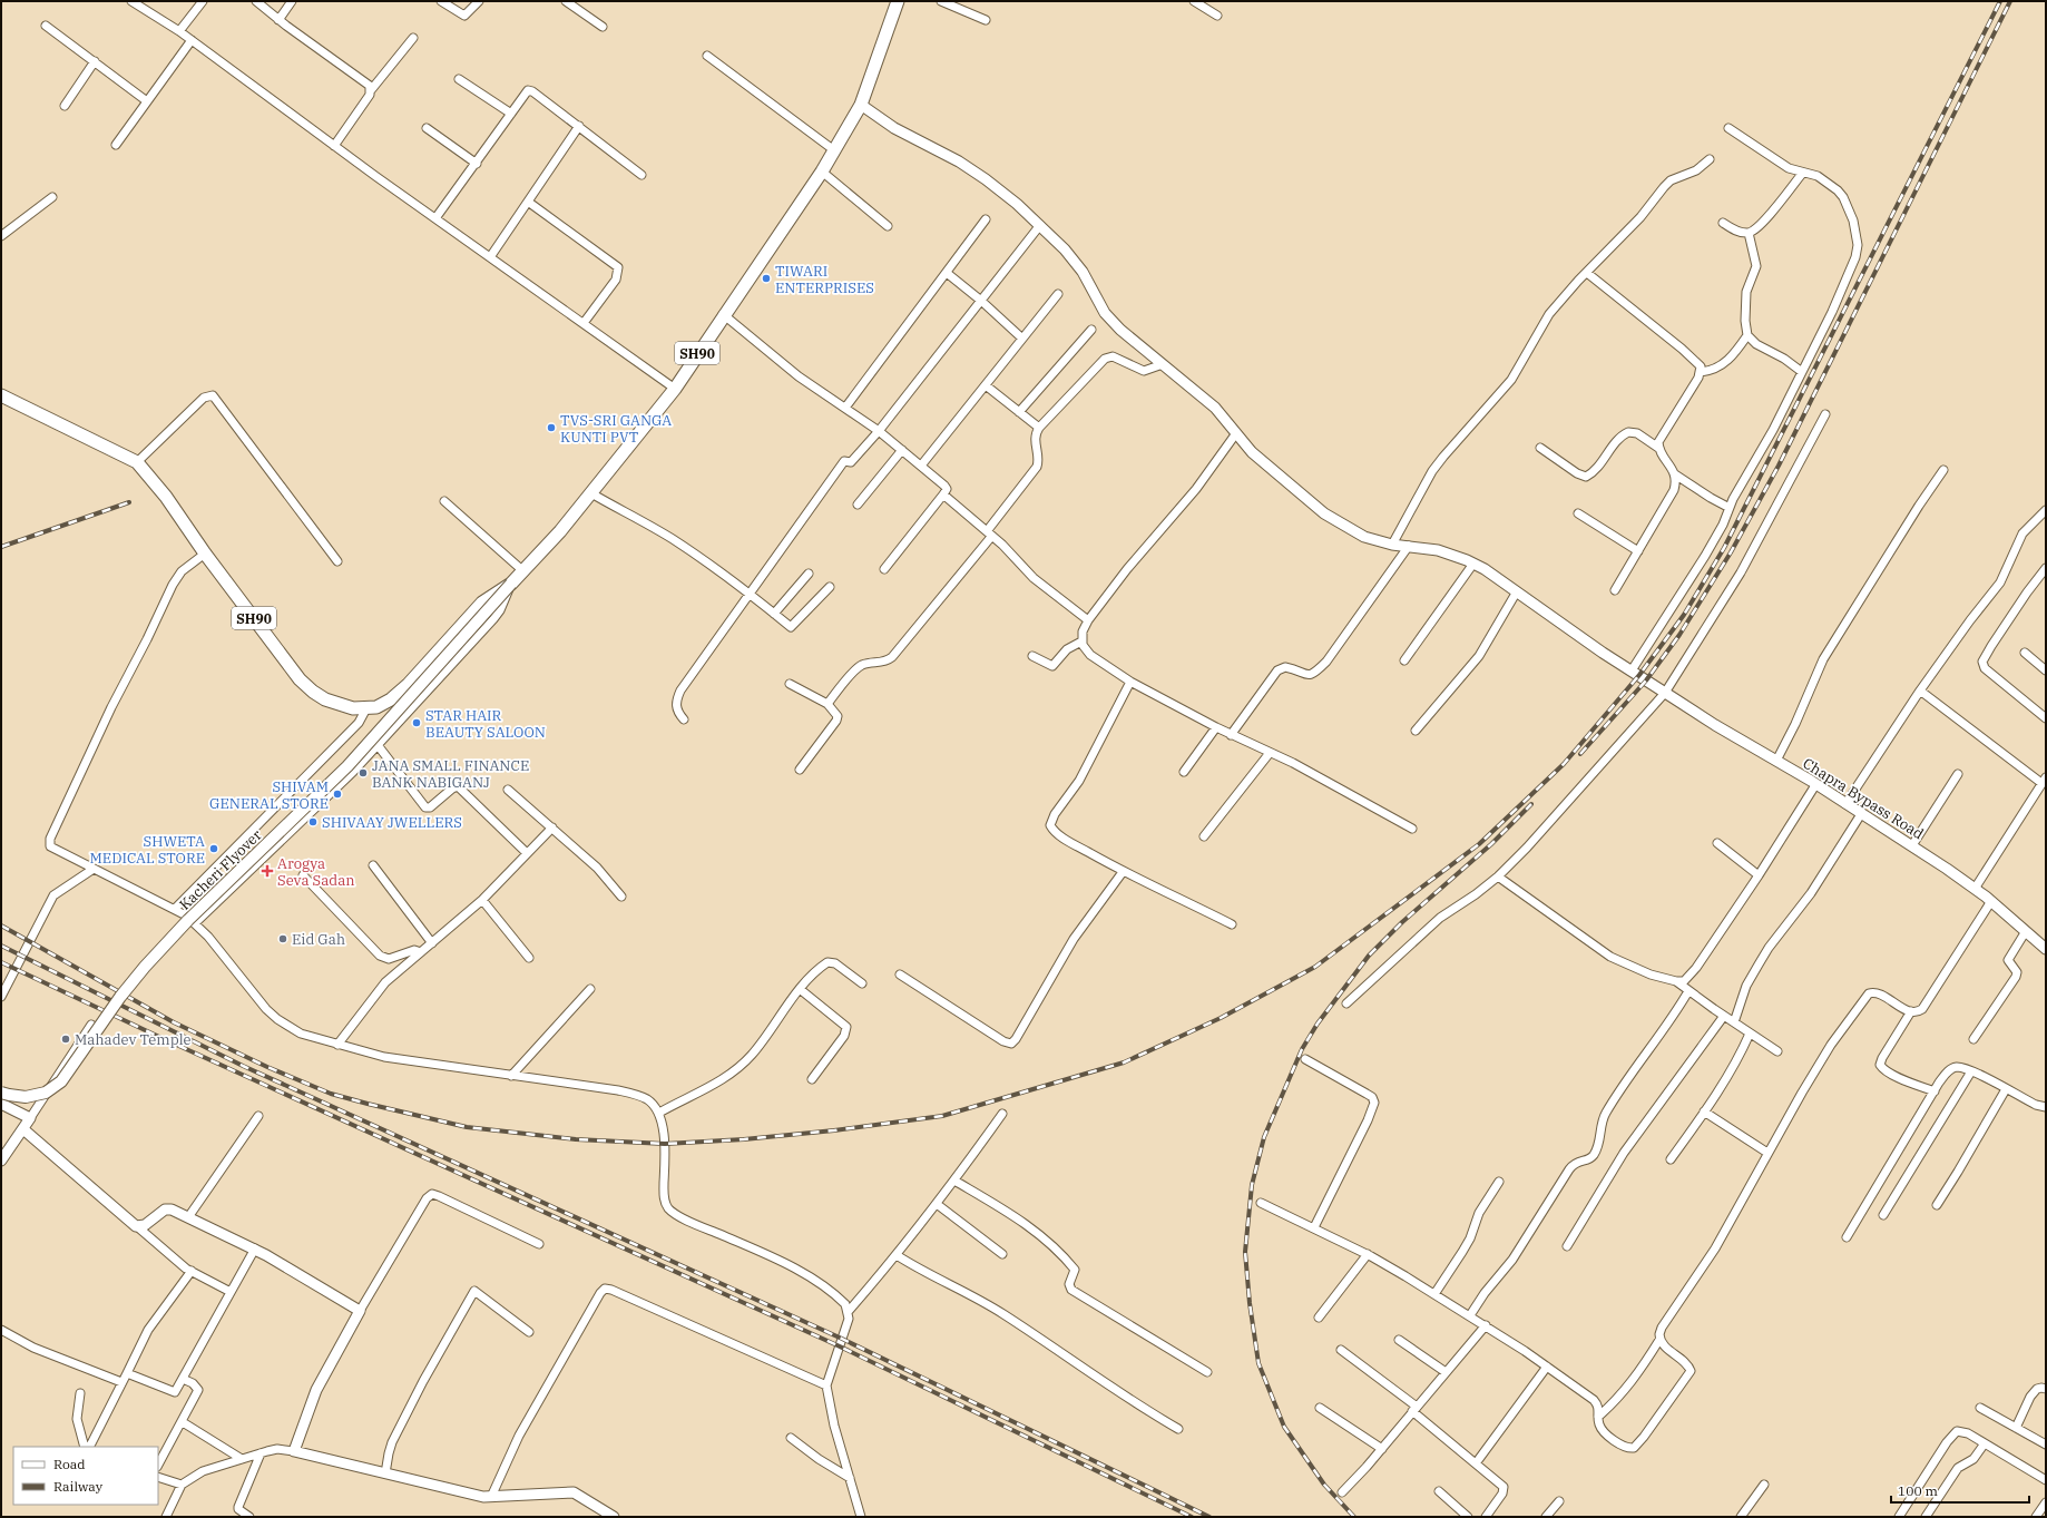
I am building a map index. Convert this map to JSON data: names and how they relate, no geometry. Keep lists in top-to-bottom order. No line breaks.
{"streets":{"main road":["SH90","Kacheri Flyover"],"street":["Chapra Bypass Road"]},"crossings":[["SH90","Chapra Bypass Road"],["SH90","Kacheri Flyover"]],"places":{"other":["TIWARI ENTERPRISES","TVS-SRI GANGA KUNTI PVT","STAR HAIR BEAUTY SALOON","JANA SMALL FINANCE BANK NABIGANJ","SHIVAM GENERAL STORE","SHIVAAY JWELLERS","SHWETA MEDICAL STORE","Eid Gah","Mahadev Temple"],"health":["Arogya Seva Sadan"]},"legend":["Road","Railway"],"scale_bar":"100 m"}
